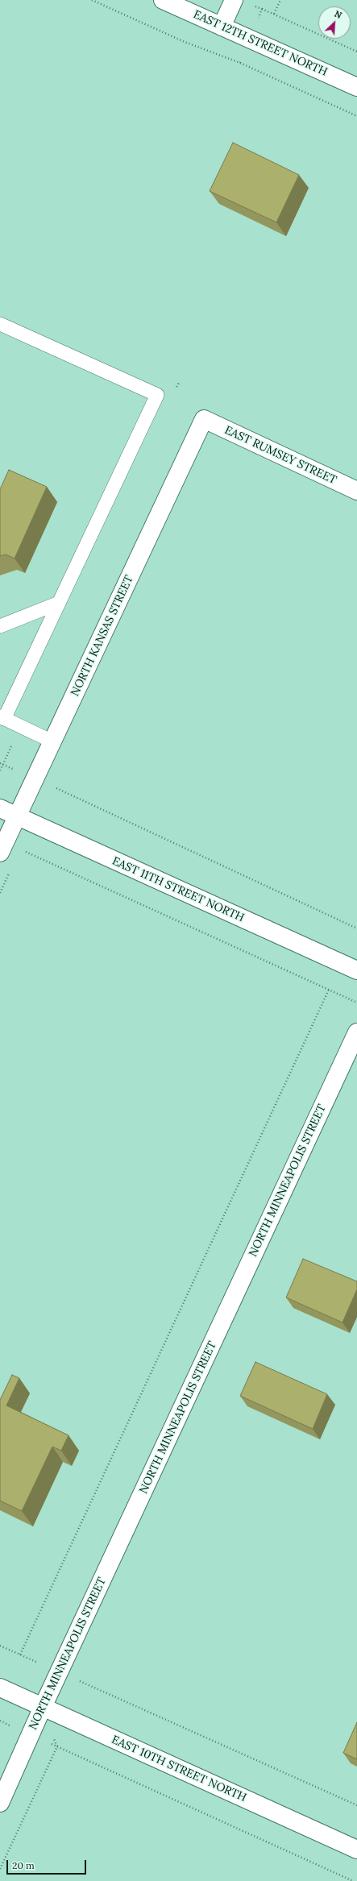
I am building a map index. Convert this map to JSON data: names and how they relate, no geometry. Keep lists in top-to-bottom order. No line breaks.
{"streets":{"street":["EAST 12TH STREET NORTH","EAST RUMSEY STREET","NORTH KANSAS STREET","EAST 11TH STREET NORTH","NORTH MINNEAPOLIS STREET","EAST 10TH STREET NORTH"]},"crossings":[["EAST RUMSEY STREET","NORTH KANSAS STREET"],["NORTH KANSAS STREET","EAST 11TH STREET NORTH"],["NORTH MINNEAPOLIS STREET","EAST 10TH STREET NORTH"]],"scale_bar":"20 m","north":"top right"}
